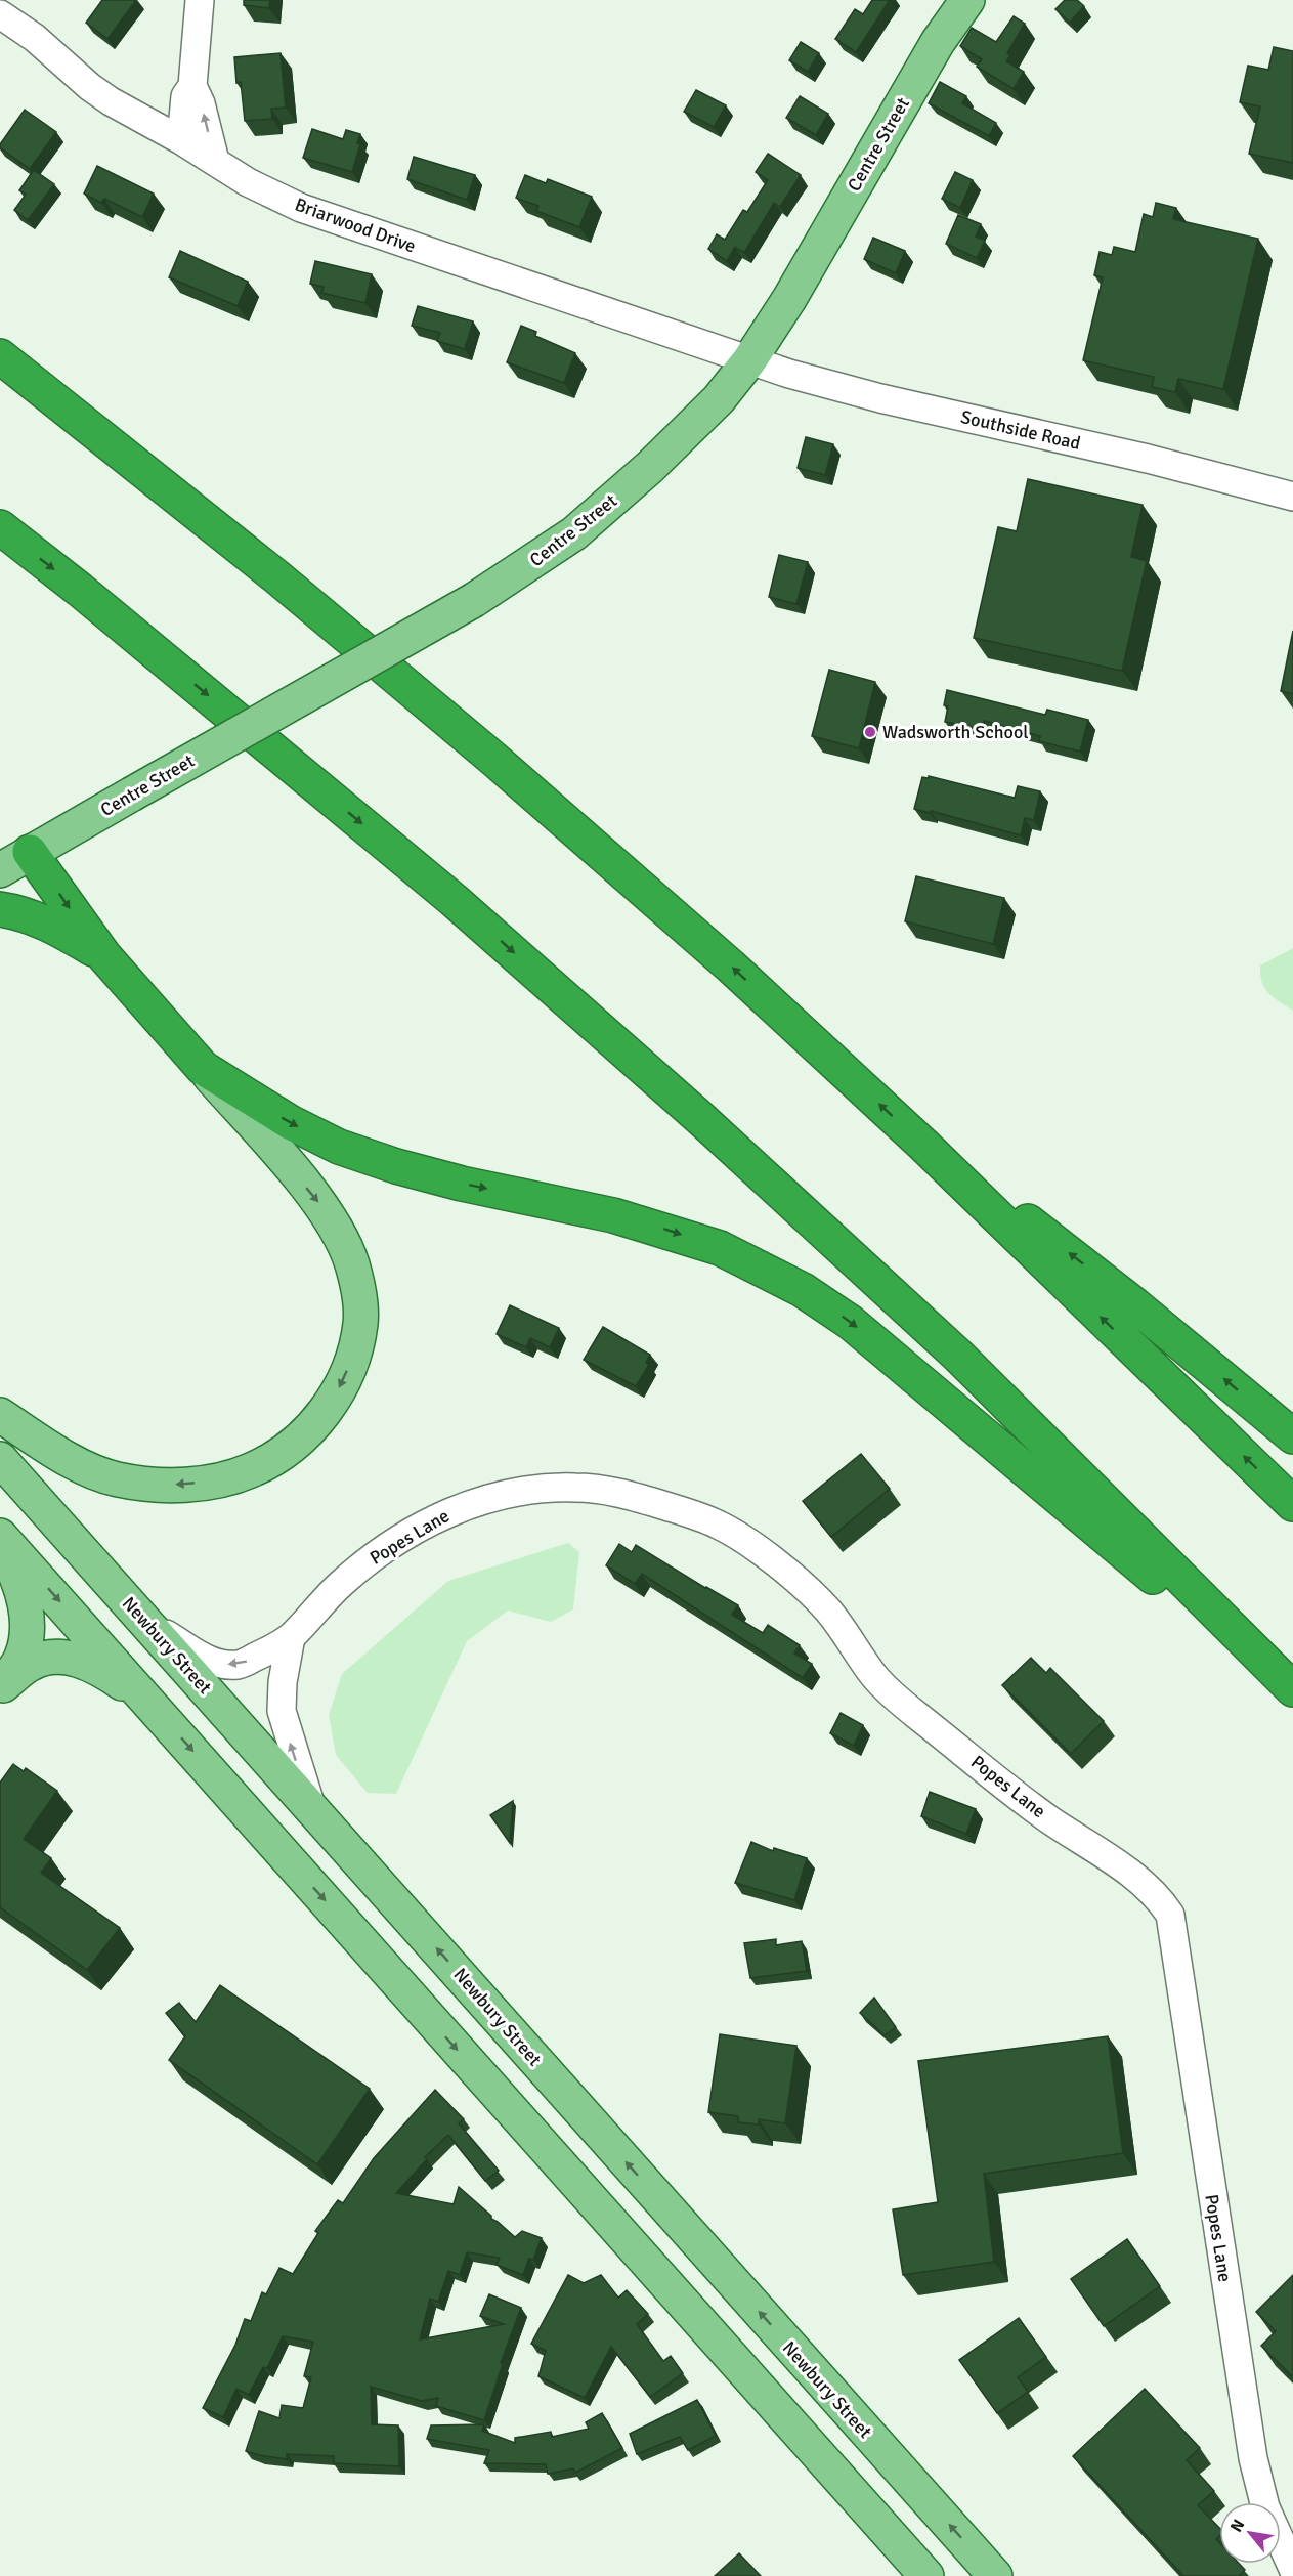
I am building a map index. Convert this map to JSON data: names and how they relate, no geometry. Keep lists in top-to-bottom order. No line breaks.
{"streets":{"main road":["Centre Street","Newbury Street"],"street":["Briarwood Drive","Southside Road","Popes Lane"]},"crossings":[["Centre Street","Briarwood Drive"],["Centre Street","Southside Road"],["Briarwood Drive","Southside Road"],["Popes Lane","Newbury Street"]],"places":["Wadsworth School"],"north":"top left"}
